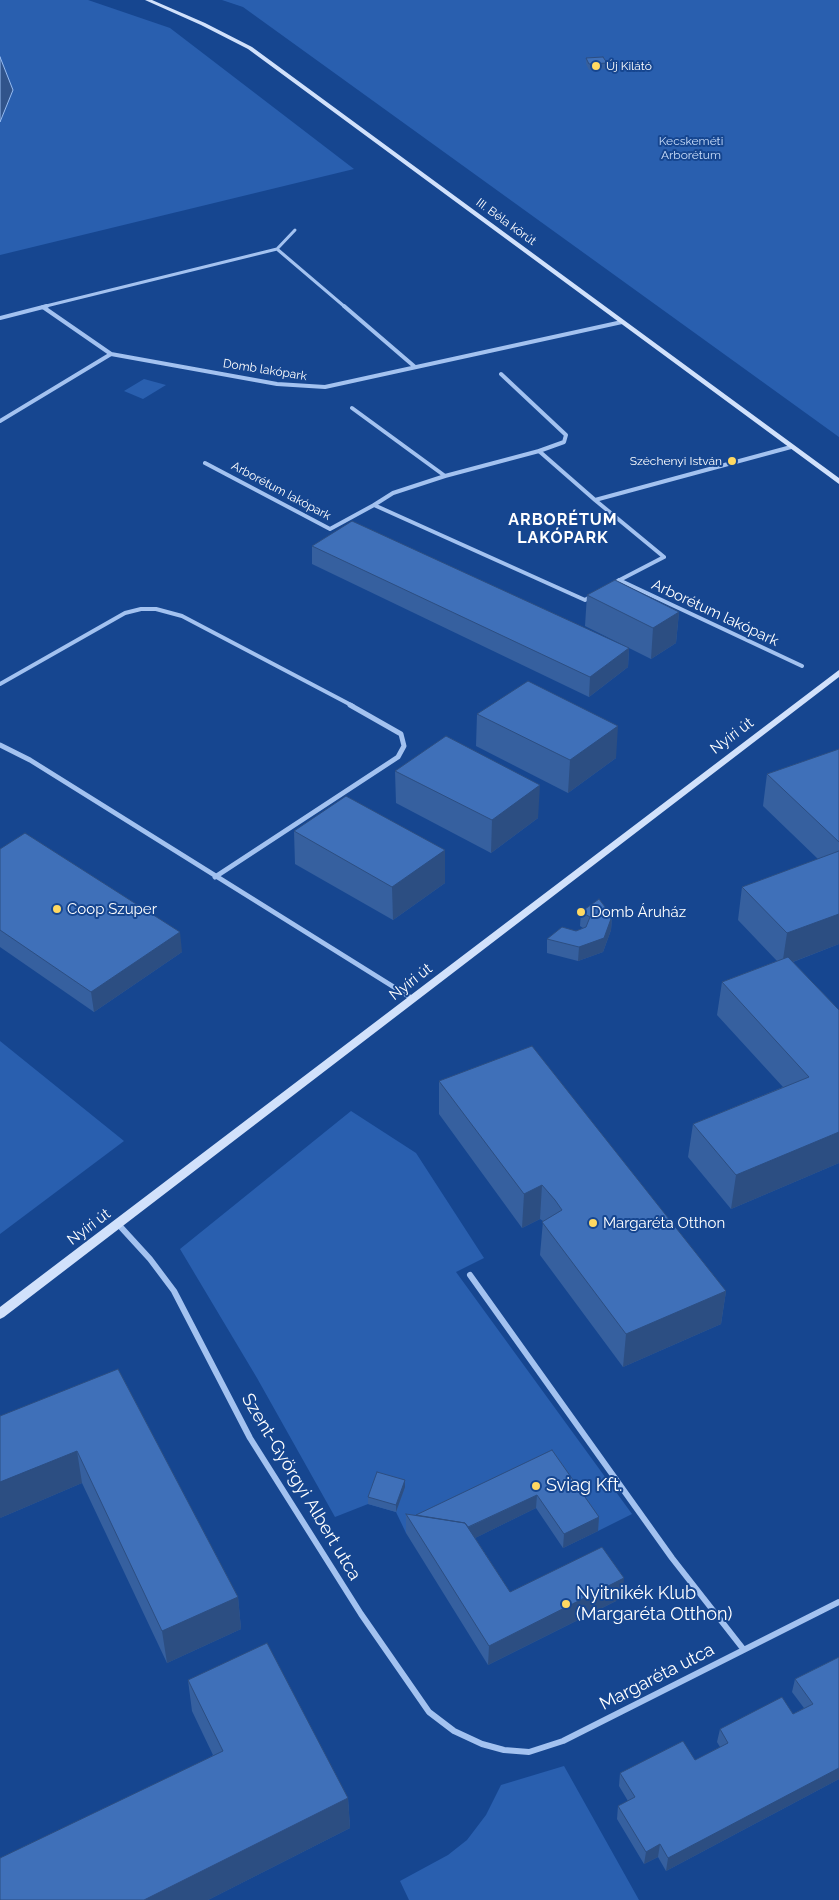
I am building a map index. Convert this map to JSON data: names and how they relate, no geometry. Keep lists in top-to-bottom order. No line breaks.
{"streets":{"street":["III. Béla körút","Domb lakópark","Arborétum lakópark","Nyíri út","Szent-Györgyi Albert utca","Margaréta utca"]},"crossings":[["III. Béla körút","Domb lakópark"],["Nyíri út","Szent-Györgyi Albert utca"],["Szent-Györgyi Albert utca","Margaréta utca"]],"districts":["ARBORÉTUM LAKÓPARK"],"parks":["Kecskeméti Arborétum"],"places":["Új Kilátó","Széchenyi István","Coop Szuper","Domb Áruház","Margaréta Otthon","Sviag Kft.","Nyitnikék Klub (Margaréta Otthon)"]}
